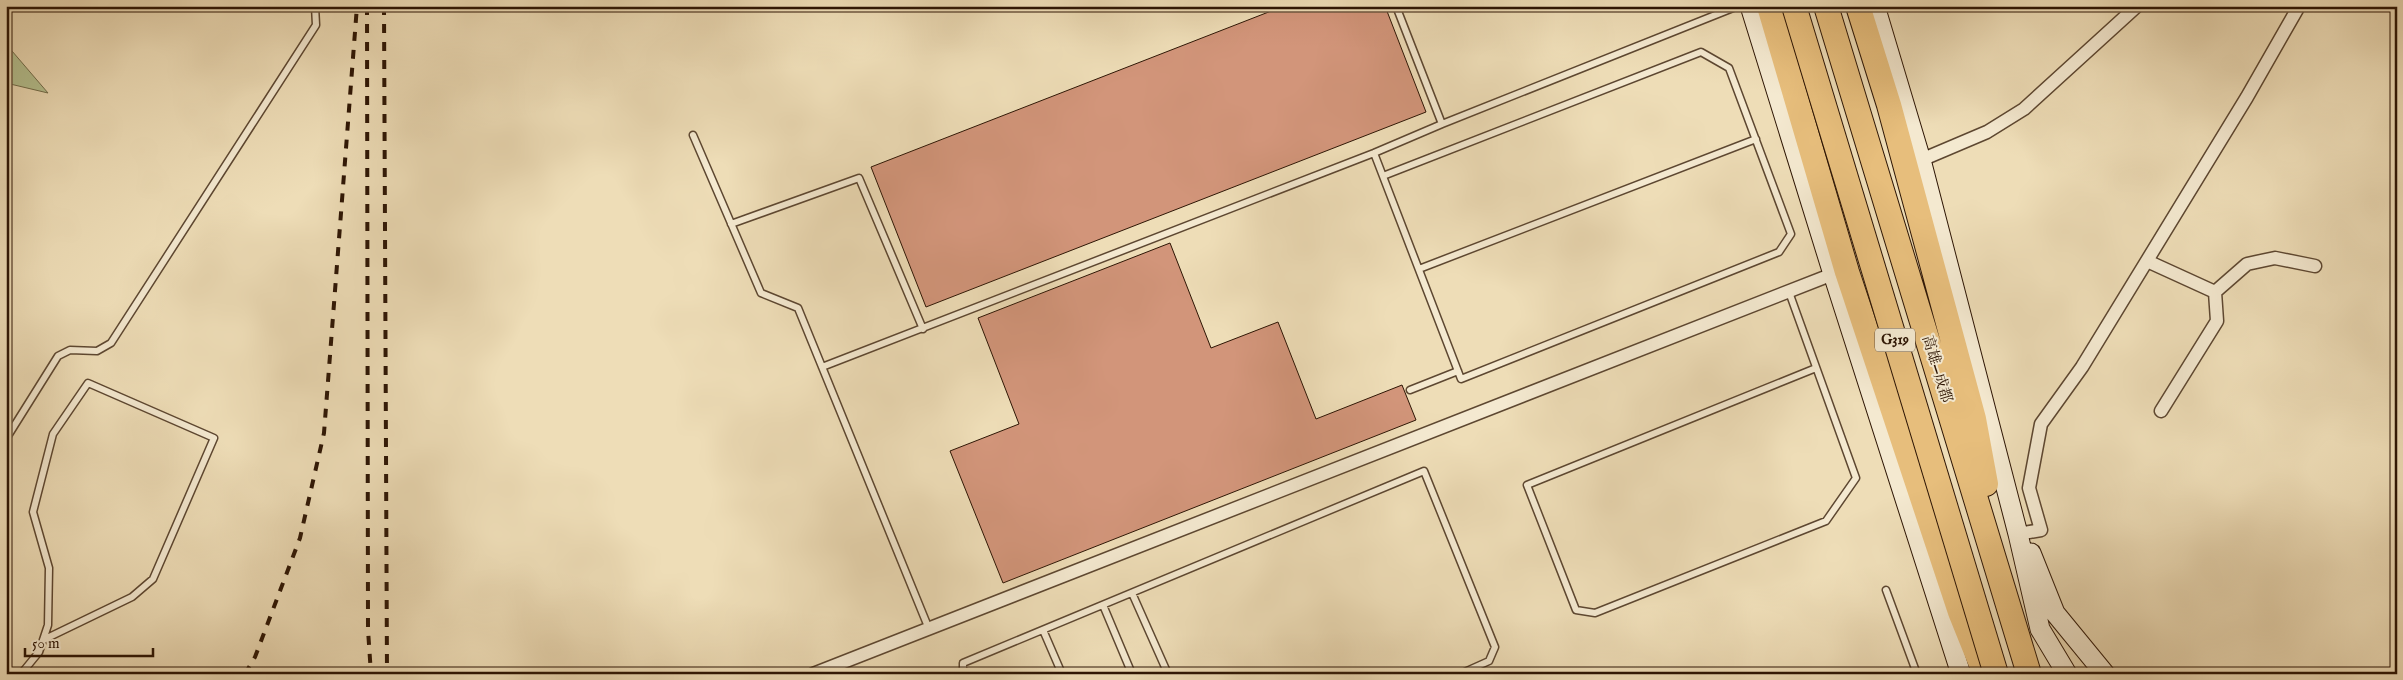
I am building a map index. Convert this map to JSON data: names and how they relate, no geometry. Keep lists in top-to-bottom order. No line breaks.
{"streets":{"highway":["G319","高雄—成都"]},"scale_bar":"50 m"}
